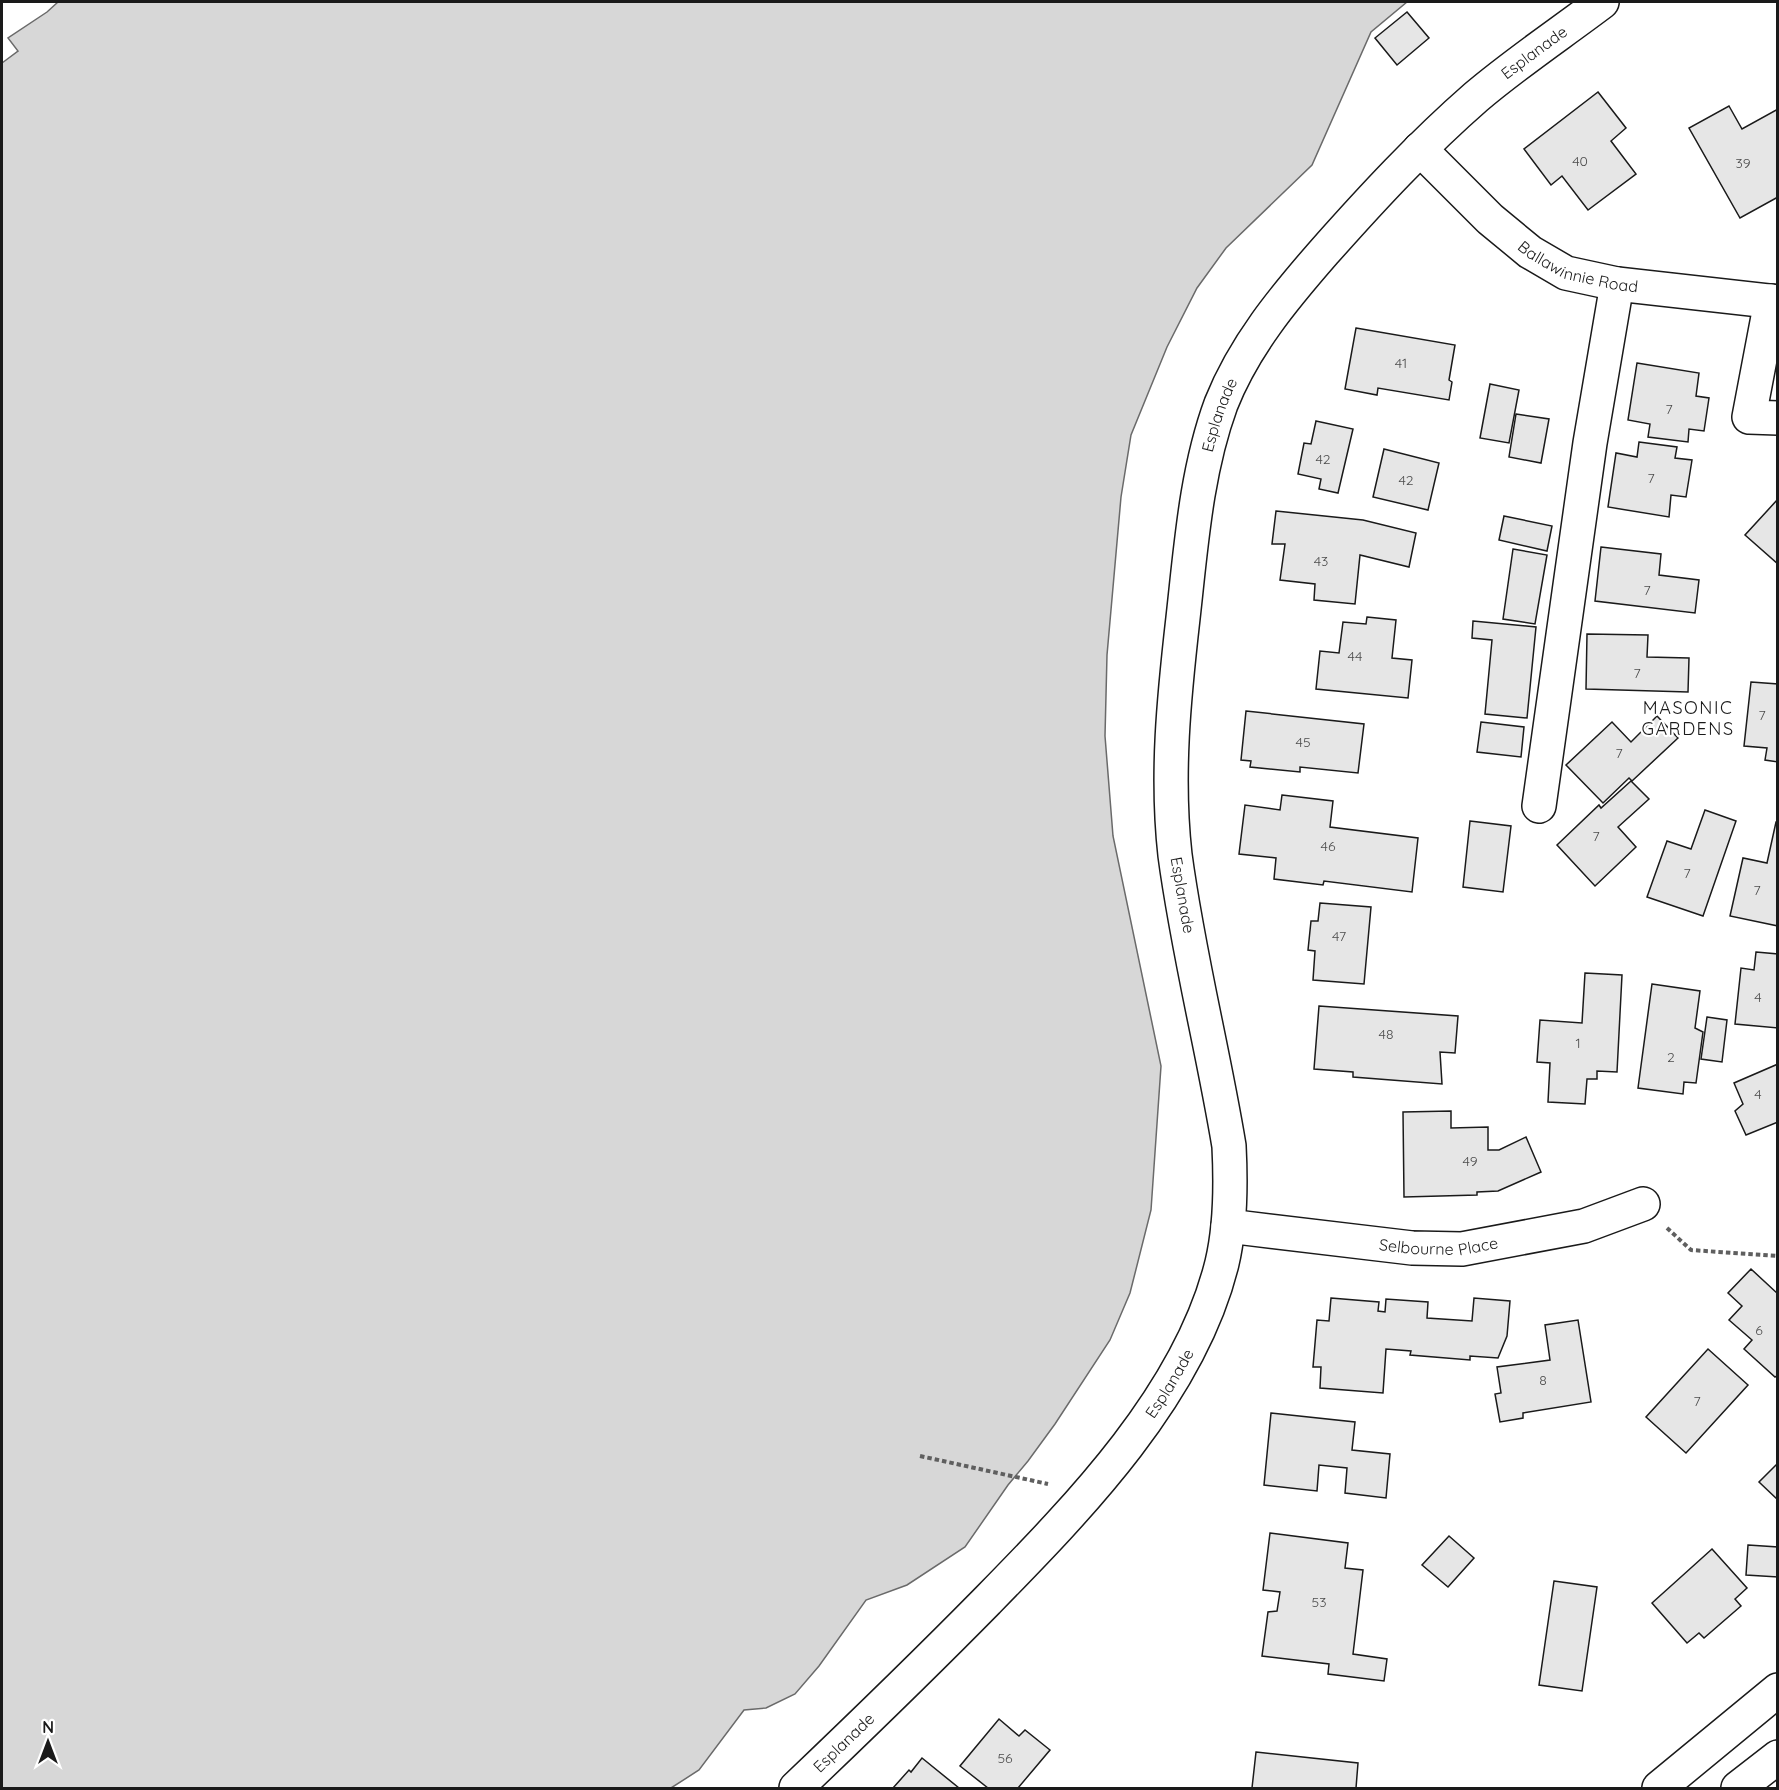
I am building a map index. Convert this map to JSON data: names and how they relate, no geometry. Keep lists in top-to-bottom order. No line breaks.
{"streets":{"street":["Esplanade","Ballawinnie Road","Selbourne Place"]},"crossings":[["Esplanade","Ballawinnie Road"],["Esplanade","Selbourne Place"]],"districts":["MASONIC GARDENS"],"house_numbers":["40","39","41","7","42","7","42","43","7","44","7","7","45","7","7","46","7","7","47","4","48","1","2","4","49","6","8","7","53","56"],"north":"top"}
